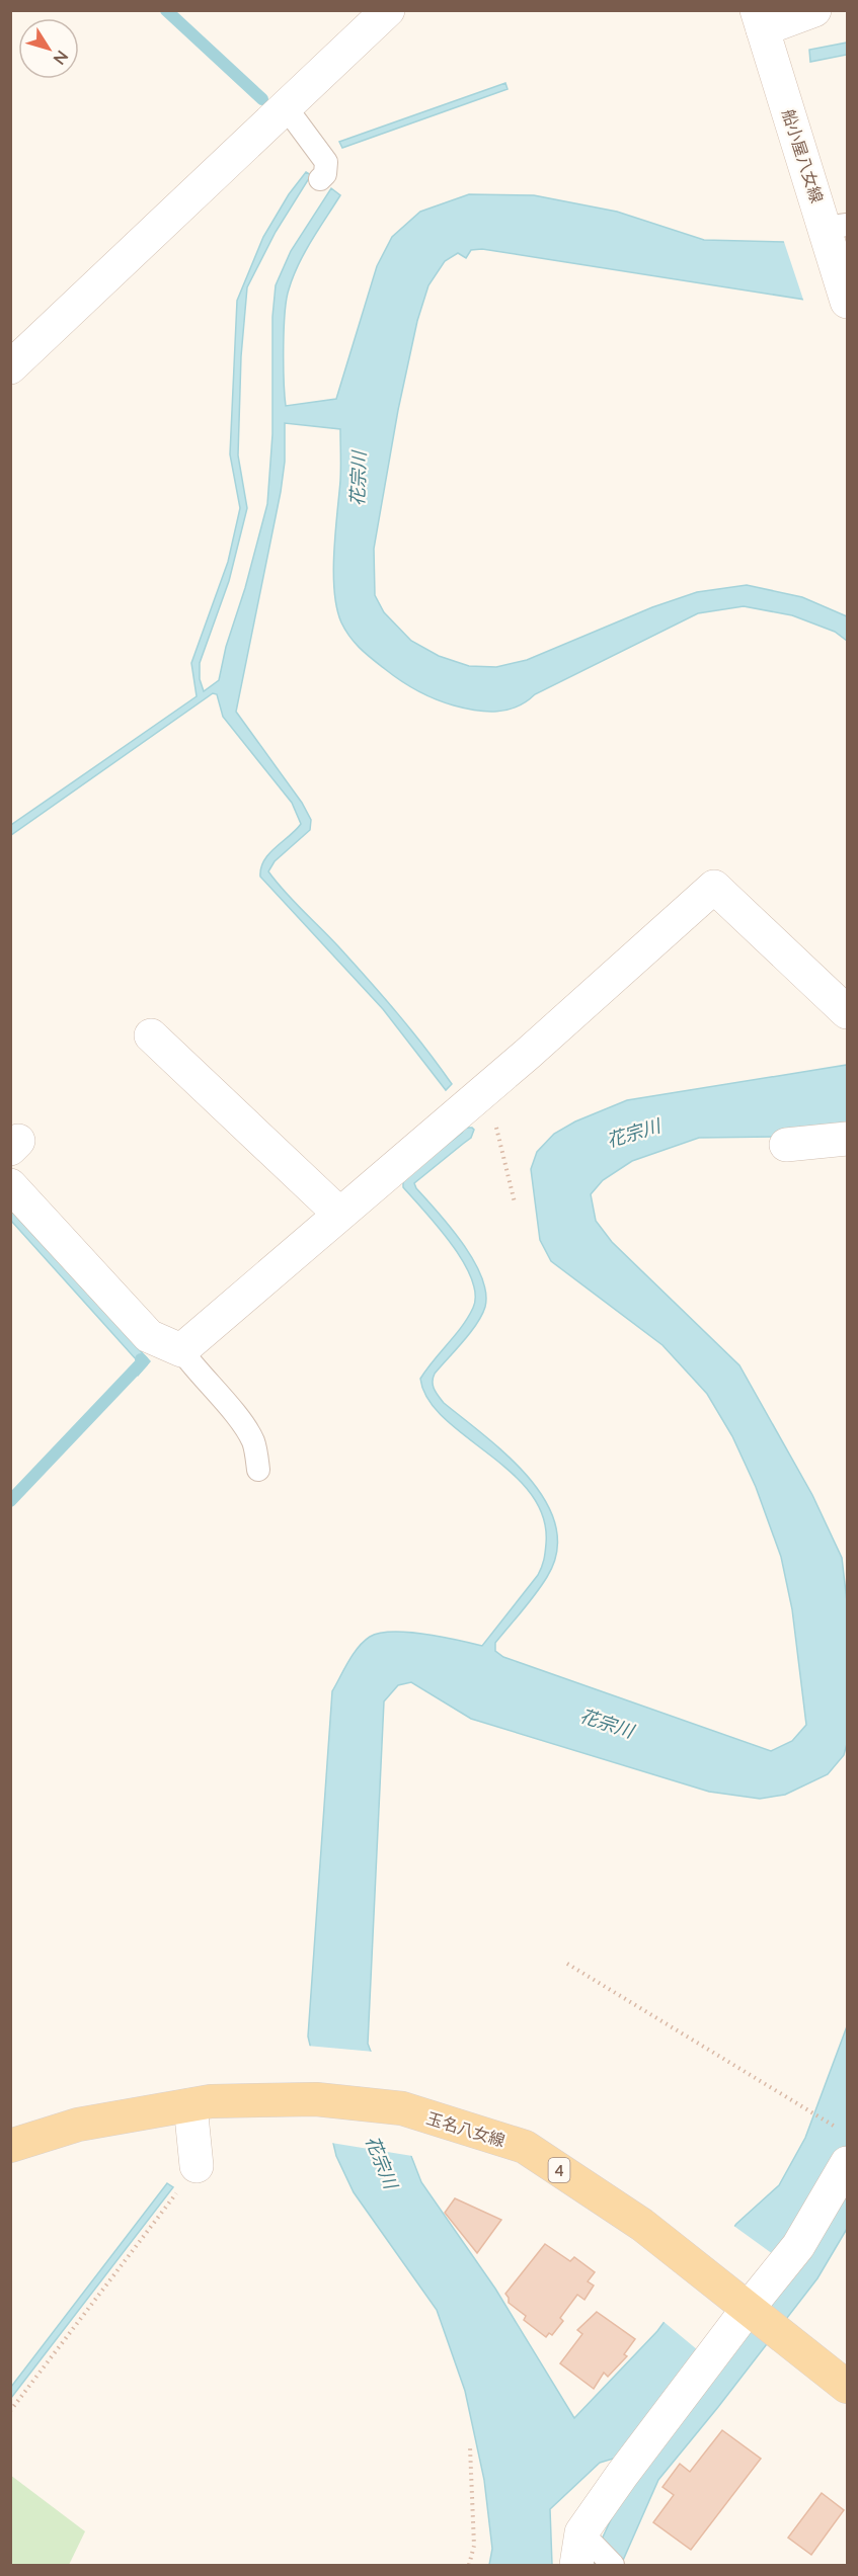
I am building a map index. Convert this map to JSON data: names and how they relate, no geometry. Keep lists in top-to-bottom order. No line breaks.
{"streets":{"main road":["玉名八女線","4"],"street":["船小屋八女線"]},"water":["花宗川"],"north":"bottom right"}
